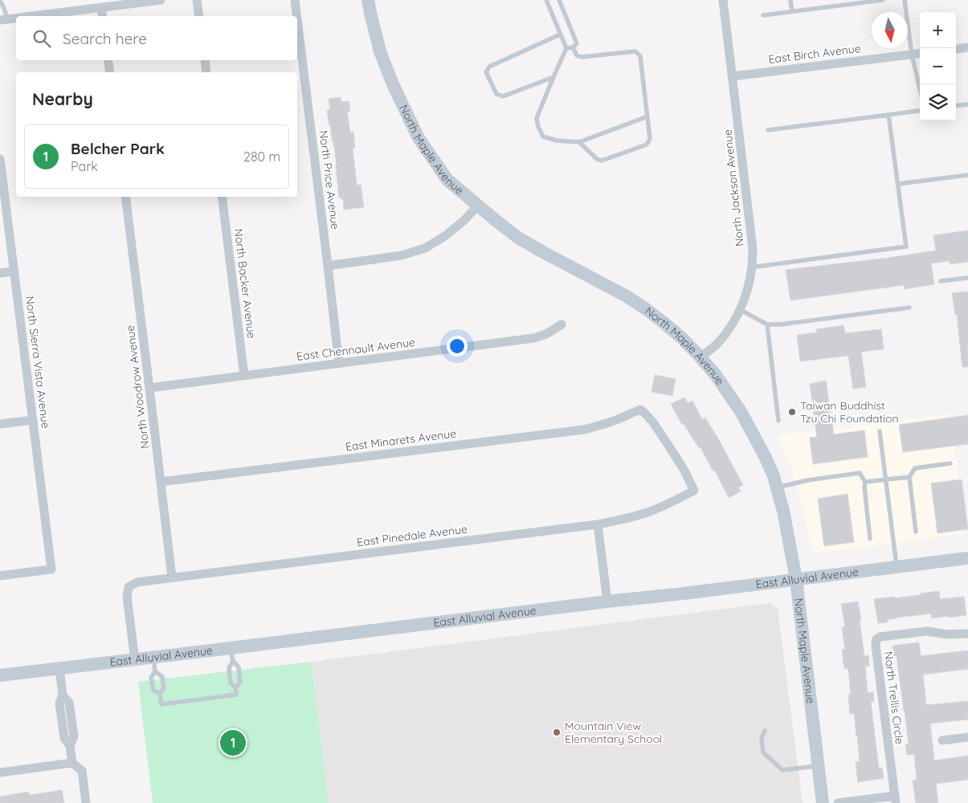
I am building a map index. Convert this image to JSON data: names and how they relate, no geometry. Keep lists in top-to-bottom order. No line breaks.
{"streets":{"street":["East Birch Avenue","North Maple Avenue","North Price Avenue","North Jackson Avenue","North Backer Avenue","East Chennault Avenue","North Sierra Vista Avenue","North Woodrow Avenue","East Minarets Avenue","East Pinedale Avenue","East Alluvial Avenue","North Trellis Circle"]},"crossings":[["East Birch Avenue","North Jackson Avenue"],["North Maple Avenue","North Jackson Avenue"],["North Maple Avenue","East Alluvial Avenue"],["North Price Avenue","East Chennault Avenue"],["North Backer Avenue","East Chennault Avenue"],["East Chennault Avenue","North Woodrow Avenue"],["North Woodrow Avenue","East Minarets Avenue"],["North Woodrow Avenue","East Pinedale Avenue"],["East Minarets Avenue","East Pinedale Avenue"],["East Pinedale Avenue","East Alluvial Avenue"]],"places":["Taiwan Buddhist Tzu Chi Foundation","Mountain View Elementary School"],"north":"bottom","page":{"map_buttons":["+","−"],"search":"Search here","heading":"Nearby","list":[{"mark":"1","name":"Belcher Park","note":"Park","value":"280 m"}],"pins":"1"}}
